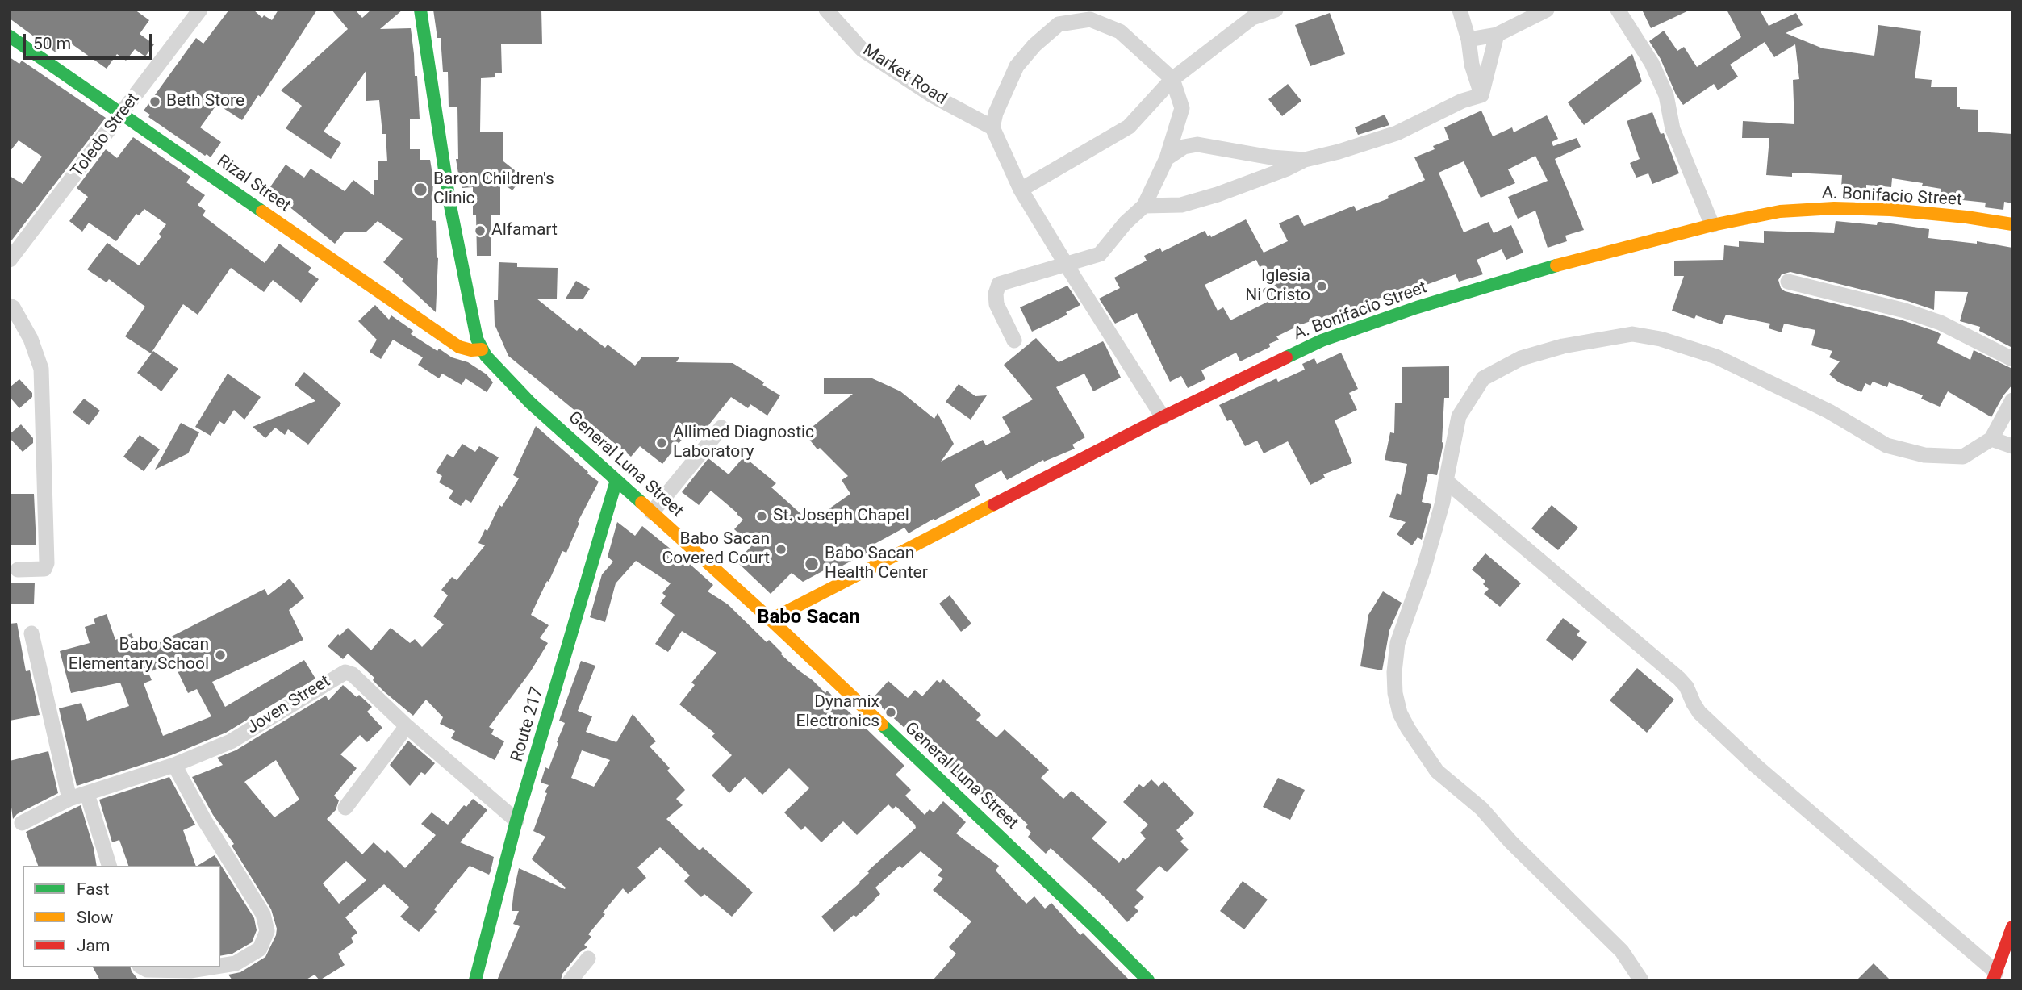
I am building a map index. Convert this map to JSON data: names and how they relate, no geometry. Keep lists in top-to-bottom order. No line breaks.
{"streets":{"main road":["Rizal Street","A. Bonifacio Street","General Luna Street","Route 217"],"street":["Market Road","Toledo Street","Joven Street"]},"crossings":[["Toledo Street","Rizal Street"],["Rizal Street","General Luna Street"],["A. Bonifacio Street","General Luna Street"],["General Luna Street","Route 217"],["Joven Street","Route 217"]],"districts":["Babo Sacan"],"places":["Beth Store","Baron Children's Clinic","Alfamart","Iglesia Ni Cristo","Allimed Diagnostic Laboratory","St. Joseph Chapel","Babo Sacan Covered Court","Babo Sacan Health Center","Babo Sacan Elementary School","Dynamix Electronics"],"legend":["Fast","Slow","Jam"],"scale_bar":"50 m"}
